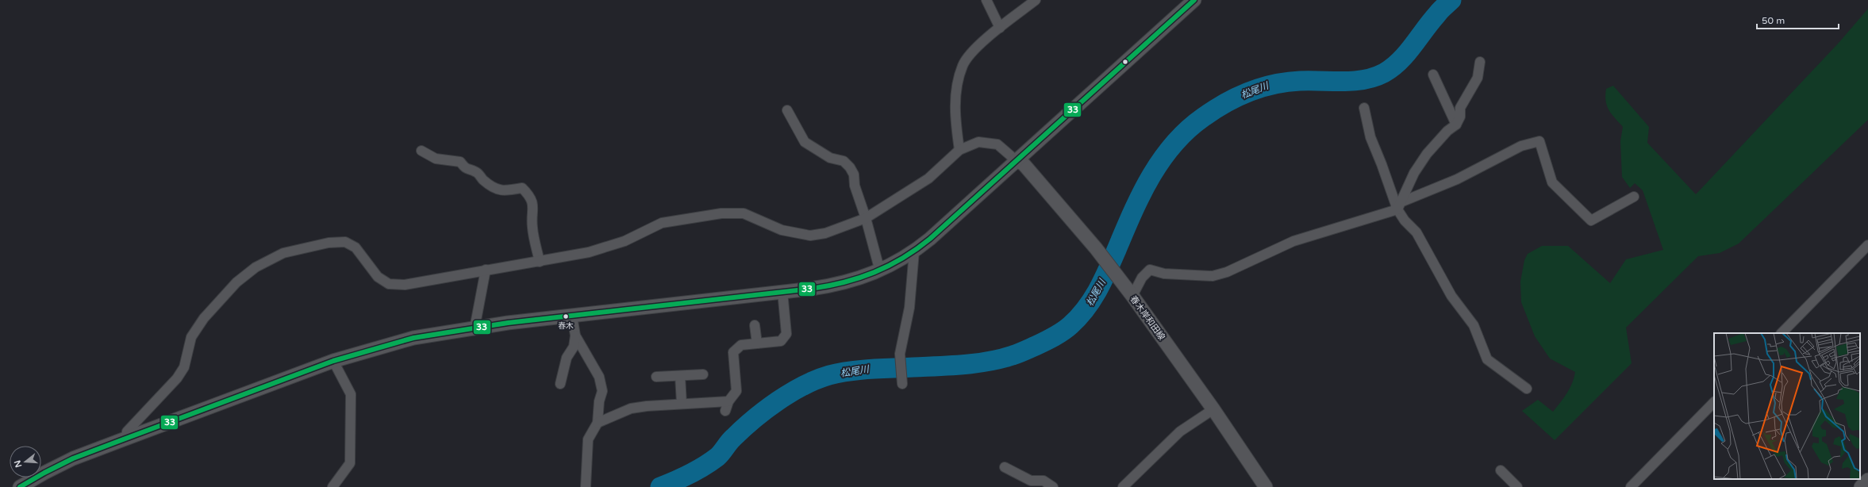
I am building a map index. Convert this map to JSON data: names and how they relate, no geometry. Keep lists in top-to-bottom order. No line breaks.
{"streets":{"main road":["春木岸和田線"]},"water":["松尾川"],"places":["春木"],"lines":["transit line 33"],"scale_bar":"50 m","north":"left"}
